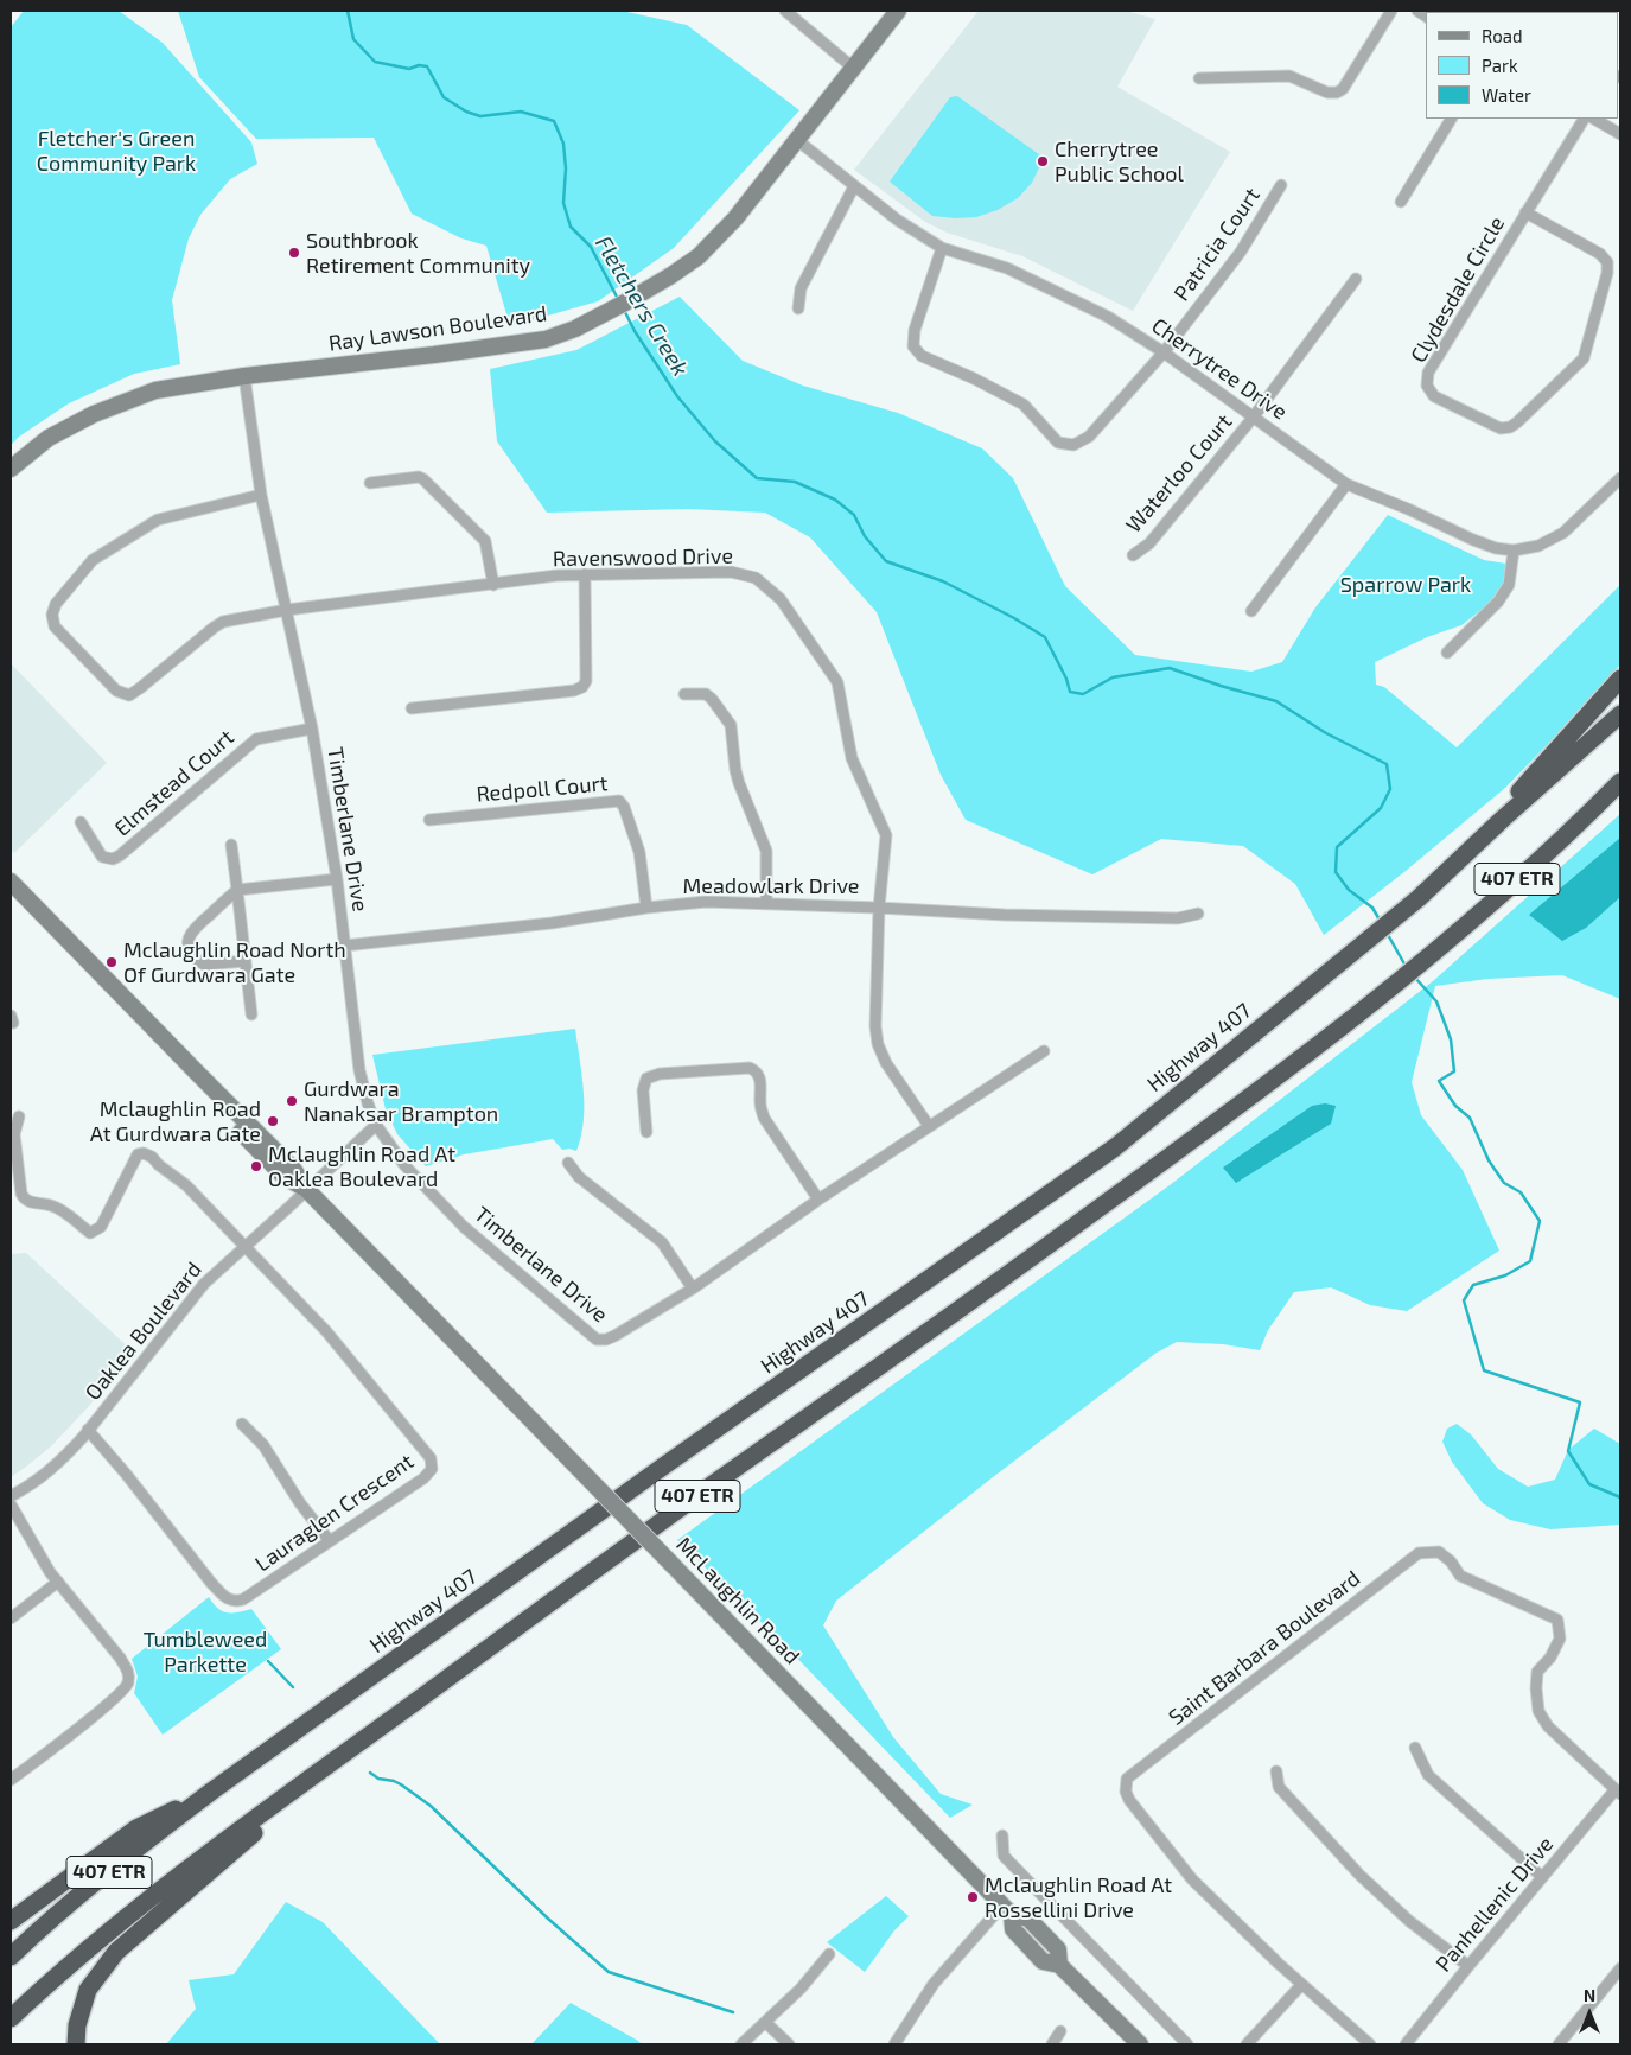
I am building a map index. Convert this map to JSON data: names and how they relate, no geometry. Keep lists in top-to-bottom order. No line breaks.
{"streets":{"highway":["407 ETR","Highway 407"],"street":["Patricia Court","Clydesdale Circle","Ray Lawson Boulevard","Cherrytree Drive","Waterloo Court","Ravenswood Drive","Elmstead Court","Redpoll Court","Timberlane Drive","Meadowlark Drive","Oaklea Boulevard","Lauraglen Crescent","McLaughlin Road","Saint Barbara Boulevard","Panhellenic Drive"]},"crossings":[["Patricia Court","Cherrytree Drive"],["Ray Lawson Boulevard","Cherrytree Drive"],["Ray Lawson Boulevard","Timberlane Drive"],["Cherrytree Drive","Waterloo Court"],["Ravenswood Drive","Timberlane Drive"],["Ravenswood Drive","Meadowlark Drive"],["Elmstead Court","Timberlane Drive"],["Redpoll Court","Meadowlark Drive"],["Timberlane Drive","Meadowlark Drive"],["Timberlane Drive","Oaklea Boulevard"],["Oaklea Boulevard","Lauraglen Crescent"],["Oaklea Boulevard","McLaughlin Road"],["Saint Barbara Boulevard","Panhellenic Drive"]],"water":["Fletchers Creek"],"parks":["Fletcher's Green Community Park","Sparrow Park","Tumbleweed Parkette"],"places":["Cherrytree Public School","Southbrook Retirement Community","Mclaughlin Road North Of Gurdwara Gate","Gurdwara Nanaksar Brampton","Mclaughlin Road At Gurdwara Gate","Mclaughlin Road At Oaklea Boulevard","Mclaughlin Road At Rossellini Drive"],"legend":["Road","Park","Water"],"north":"top"}
